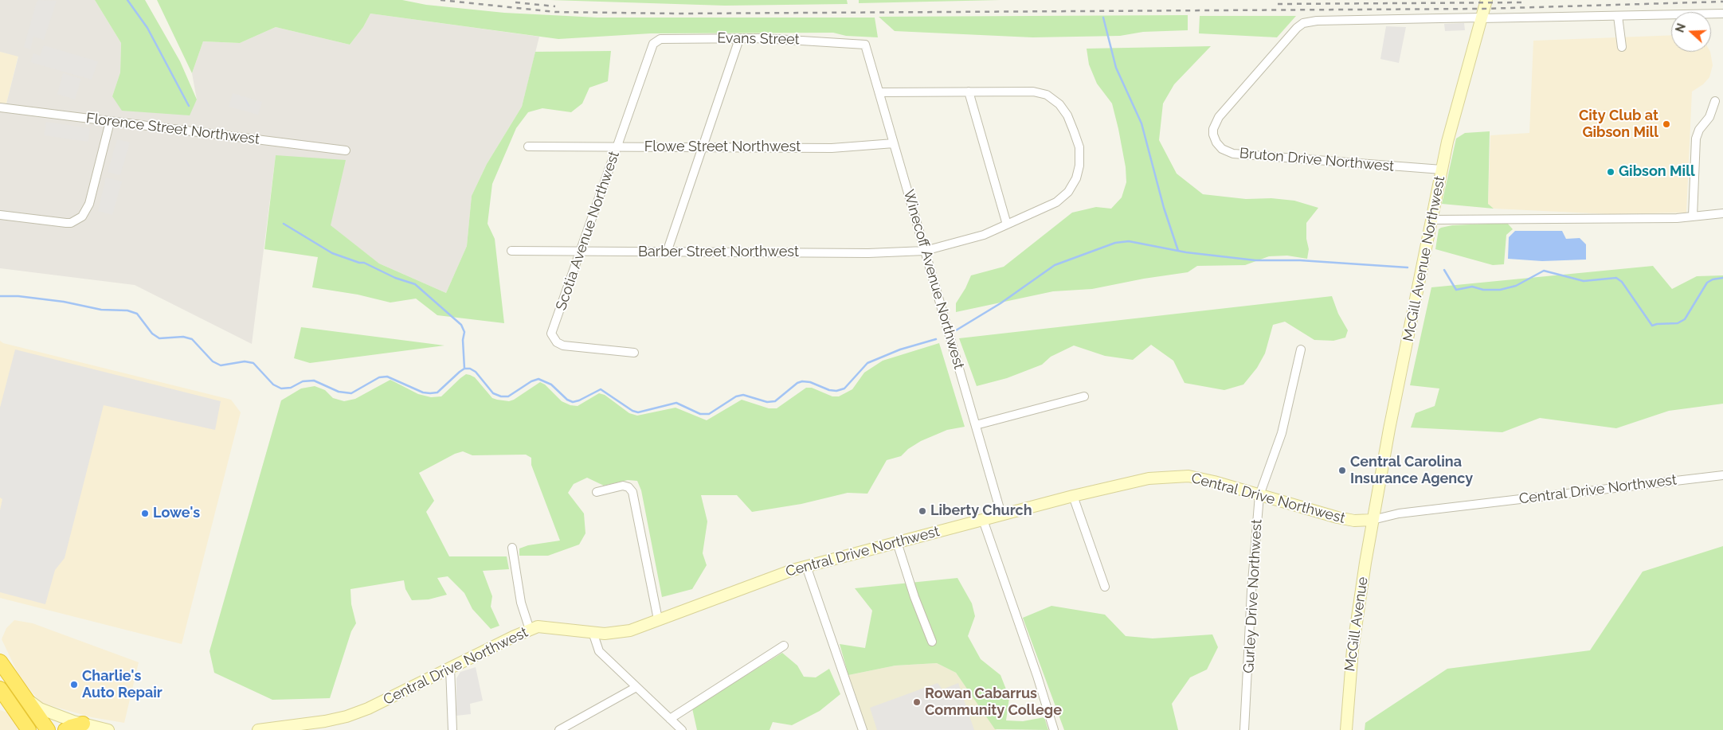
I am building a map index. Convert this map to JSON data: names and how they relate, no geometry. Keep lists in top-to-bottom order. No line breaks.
{"streets":{"street":["Evans Street","Florence Street Northwest","Flowe Street Northwest","Bruton Drive Northwest","Scotia Avenue Northwest","Barber Street Northwest","McGill Avenue Northwest","Winecoff Avenue Northwest","Central Drive Northwest","Gurley Drive Northwest","McGill Avenue"]},"crossings":[["Evans Street","Scotia Avenue Northwest"],["Evans Street","Winecoff Avenue Northwest"],["Flowe Street Northwest","Scotia Avenue Northwest"],["Flowe Street Northwest","Winecoff Avenue Northwest"],["Bruton Drive Northwest","McGill Avenue Northwest"],["Scotia Avenue Northwest","Barber Street Northwest"],["Barber Street Northwest","Winecoff Avenue Northwest"],["McGill Avenue Northwest","Central Drive Northwest"],["McGill Avenue Northwest","McGill Avenue"],["Winecoff Avenue Northwest","Central Drive Northwest"],["Central Drive Northwest","Gurley Drive Northwest"],["Central Drive Northwest","McGill Avenue"]],"places":["City Club at Gibson Mill","Gibson Mill","Central Carolina Insurance Agency","Liberty Church","Lowe's","Charlie's Auto Repair","Rowan Cabarrus Community College"],"north":"left"}
